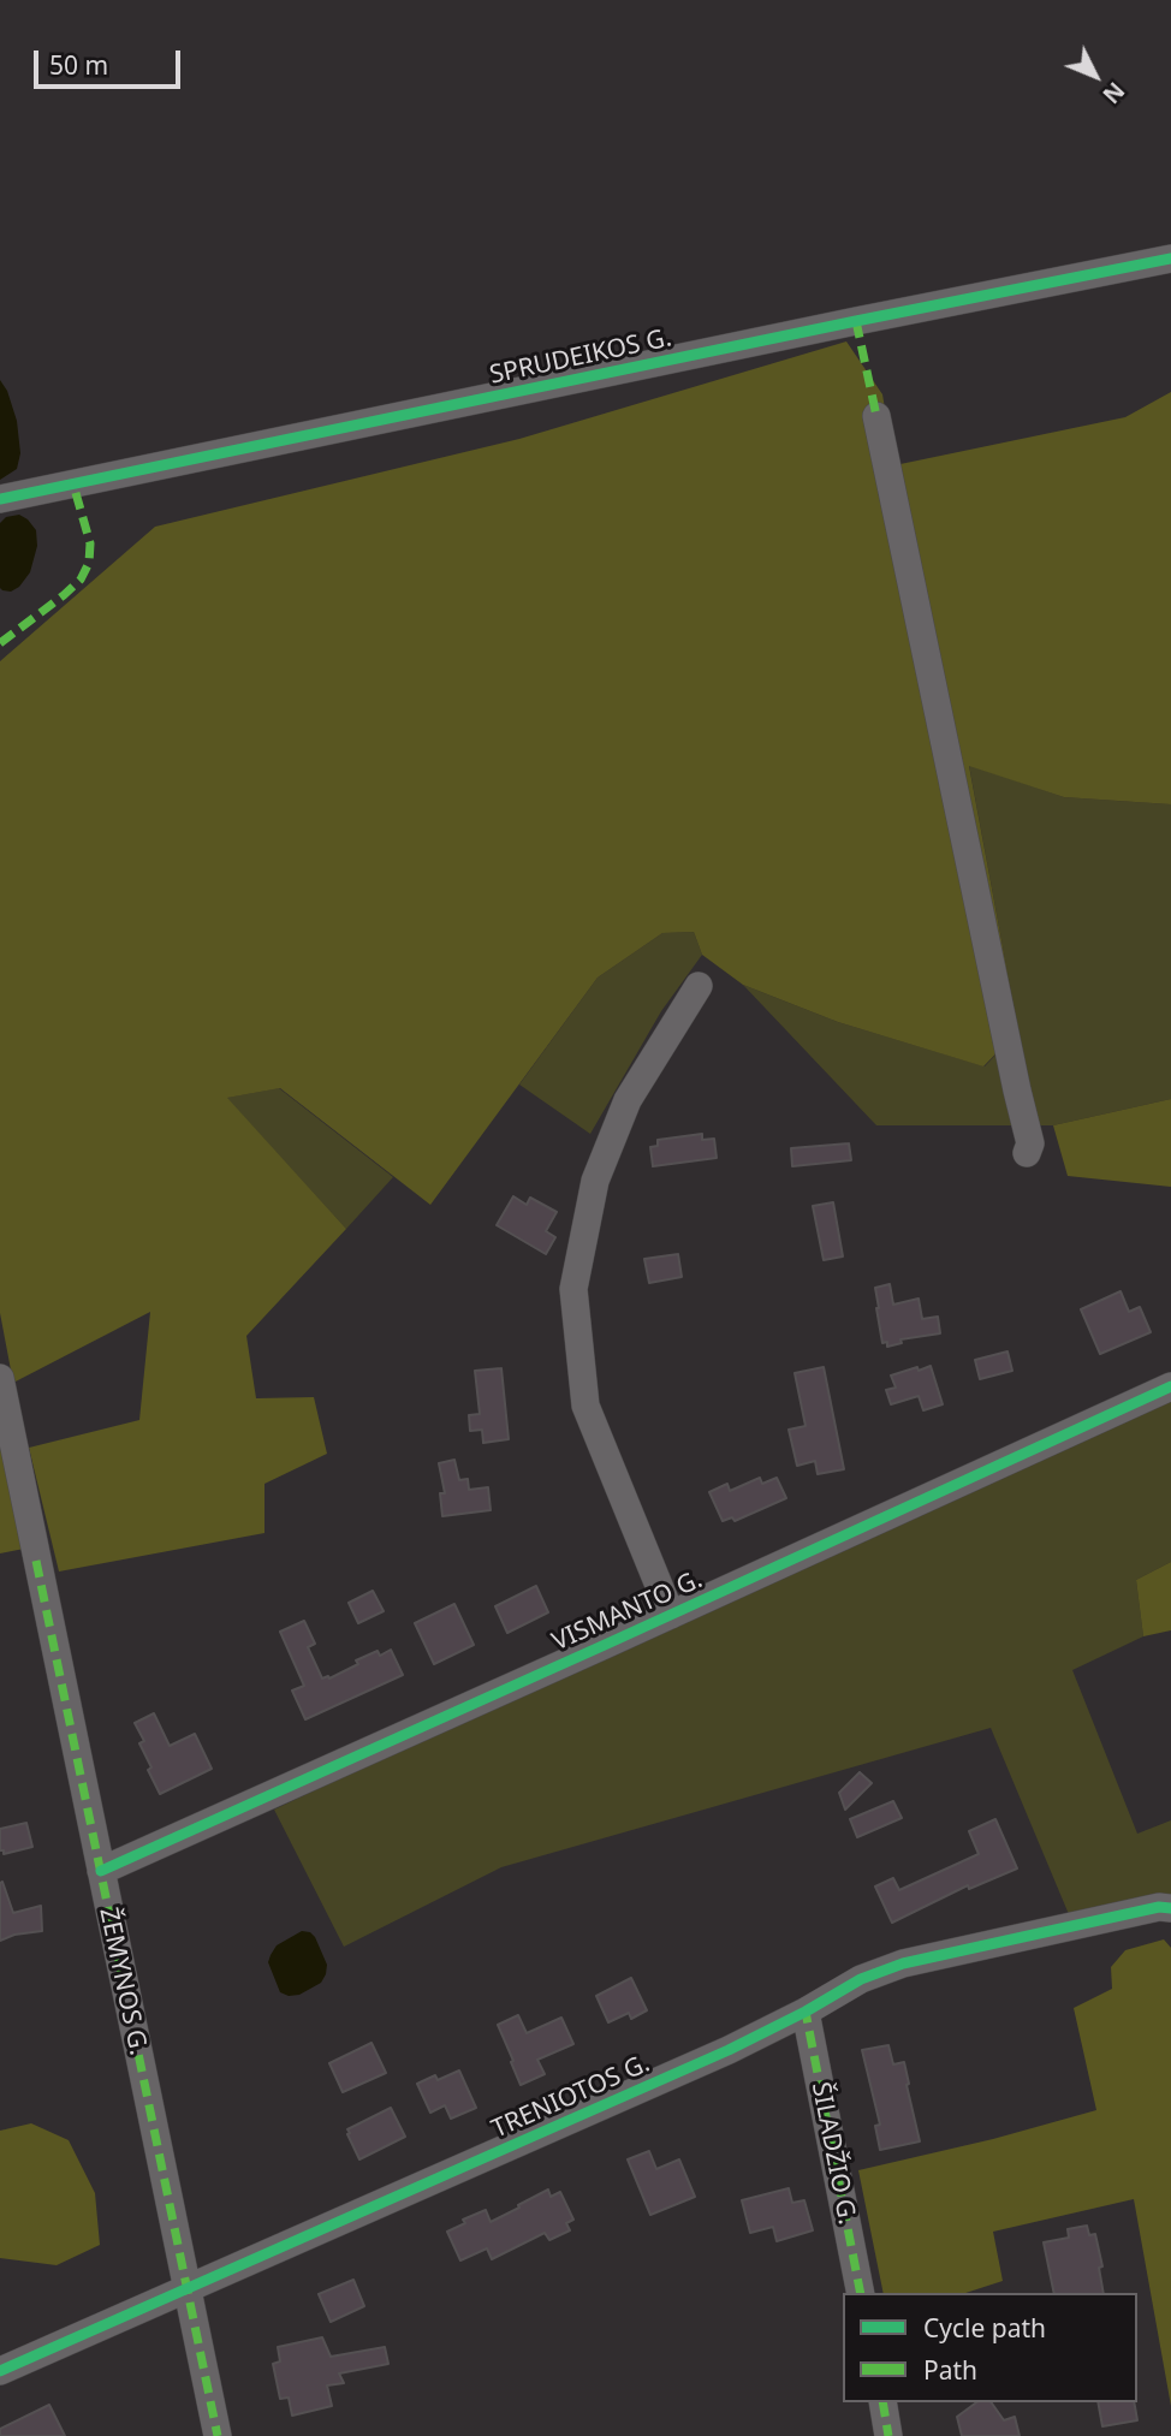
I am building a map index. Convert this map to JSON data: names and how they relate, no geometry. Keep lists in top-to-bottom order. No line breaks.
{"streets":{"street":["SPRUDEIKOS G.","VISMANTO G.","ŽEMYNOS G.","TRENIOTOS G.","ŠILADŽIO G."]},"crossings":[["VISMANTO G.","ŽEMYNOS G."],["ŽEMYNOS G.","TRENIOTOS G."],["TRENIOTOS G.","ŠILADŽIO G."]],"legend":["Cycle path","Path"],"scale_bar":"50 m","north":"bottom right"}
